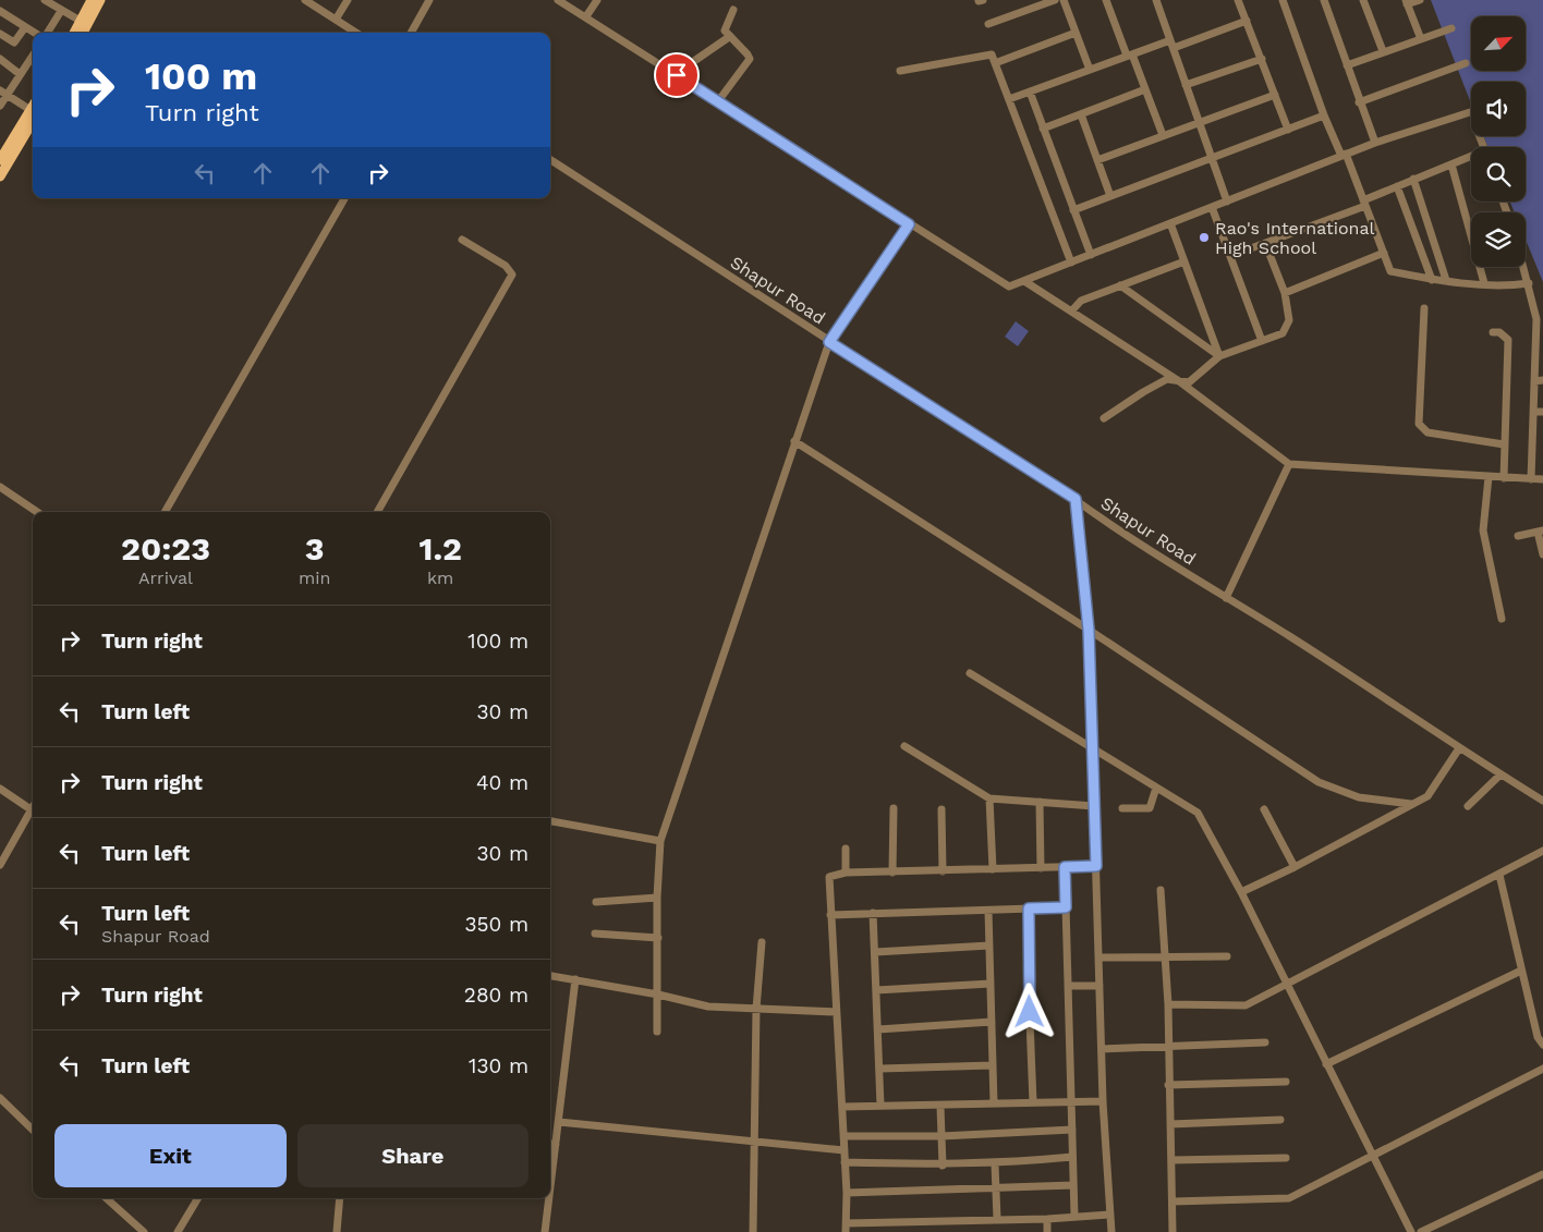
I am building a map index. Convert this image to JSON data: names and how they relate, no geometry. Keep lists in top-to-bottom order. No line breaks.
{"streets":{"street":["Shapur Road"]},"places":["Rao's International High School"],"north":"top right","page":{"turn":["100 m","Turn right"],"eta":["20:23","Arrival","3","min","1.2","km"],"list":[{"name":"Turn right","value":"100 m"},{"name":"Turn left","value":"30 m"},{"name":"Turn right","value":"40 m"},{"name":"Turn left","value":"30 m"},{"name":"Turn left","note":"Shapur Road","value":"350 m"},{"name":"Turn right","value":"280 m"},{"name":"Turn left","value":"130 m"}],"buttons":["Exit","Share"]}}
